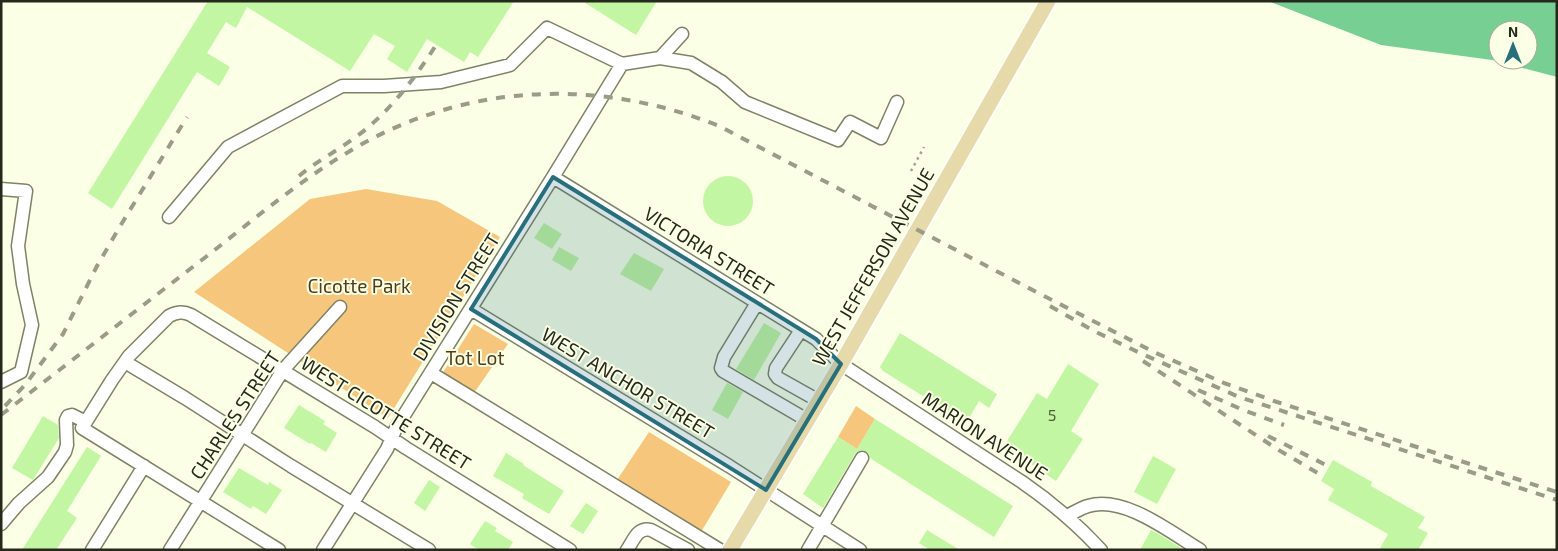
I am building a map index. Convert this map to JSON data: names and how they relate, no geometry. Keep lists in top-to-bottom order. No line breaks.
{"streets":{"main road":["WEST JEFFERSON AVENUE"],"street":["VICTORIA STREET","DIVISION STREET","WEST ANCHOR STREET","WEST CICOTTE STREET","CHARLES STREET","MARION AVENUE"]},"crossings":[["VICTORIA STREET","WEST JEFFERSON AVENUE"],["VICTORIA STREET","DIVISION STREET"],["VICTORIA STREET","MARION AVENUE"],["WEST JEFFERSON AVENUE","WEST ANCHOR STREET"],["WEST JEFFERSON AVENUE","MARION AVENUE"],["DIVISION STREET","WEST ANCHOR STREET"],["DIVISION STREET","WEST CICOTTE STREET"],["WEST CICOTTE STREET","CHARLES STREET"]],"parks":["Cicotte Park","Tot Lot"],"house_numbers":["5"],"north":"top"}
